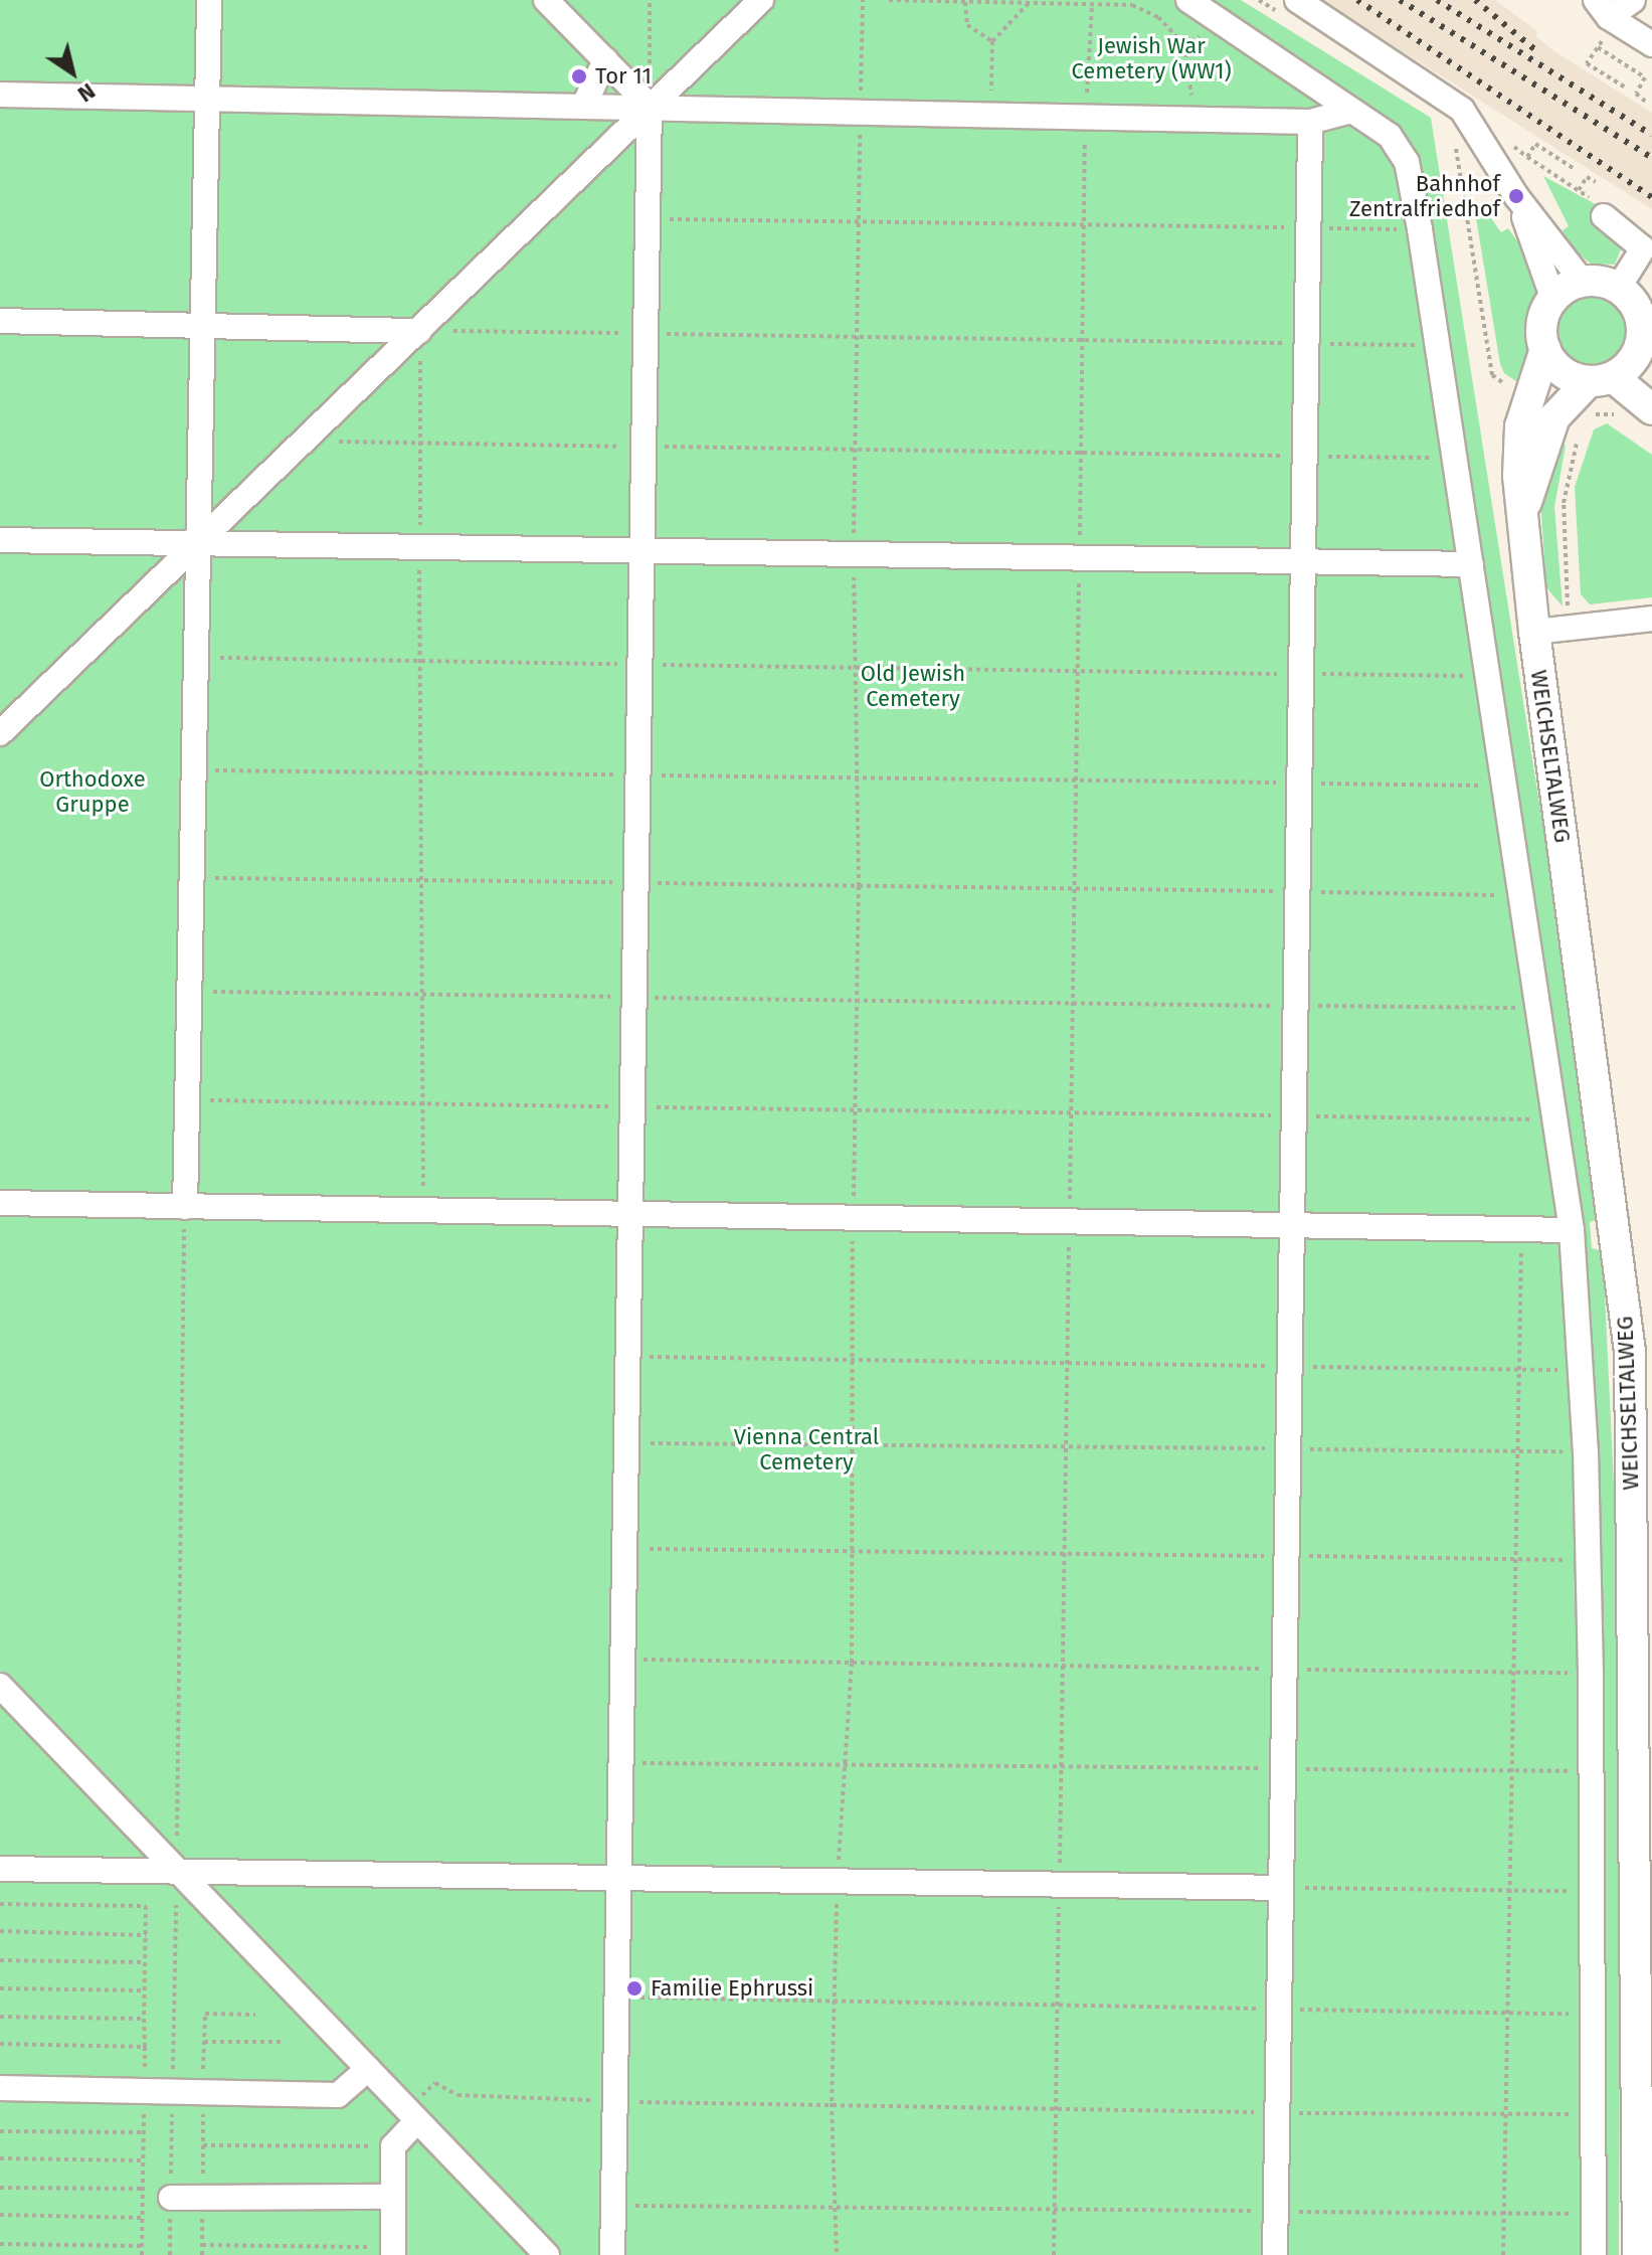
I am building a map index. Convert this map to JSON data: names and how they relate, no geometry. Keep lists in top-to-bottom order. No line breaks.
{"streets":{"main road":["WEICHSELTALWEG"]},"parks":["Jewish War Cemetery (WW1)","Old Jewish Cemetery","Orthodoxe Gruppe","Vienna Central Cemetery"],"places":["Tor 11","Bahnhof Zentralfriedhof","Familie Ephrussi"],"north":"bottom right"}
